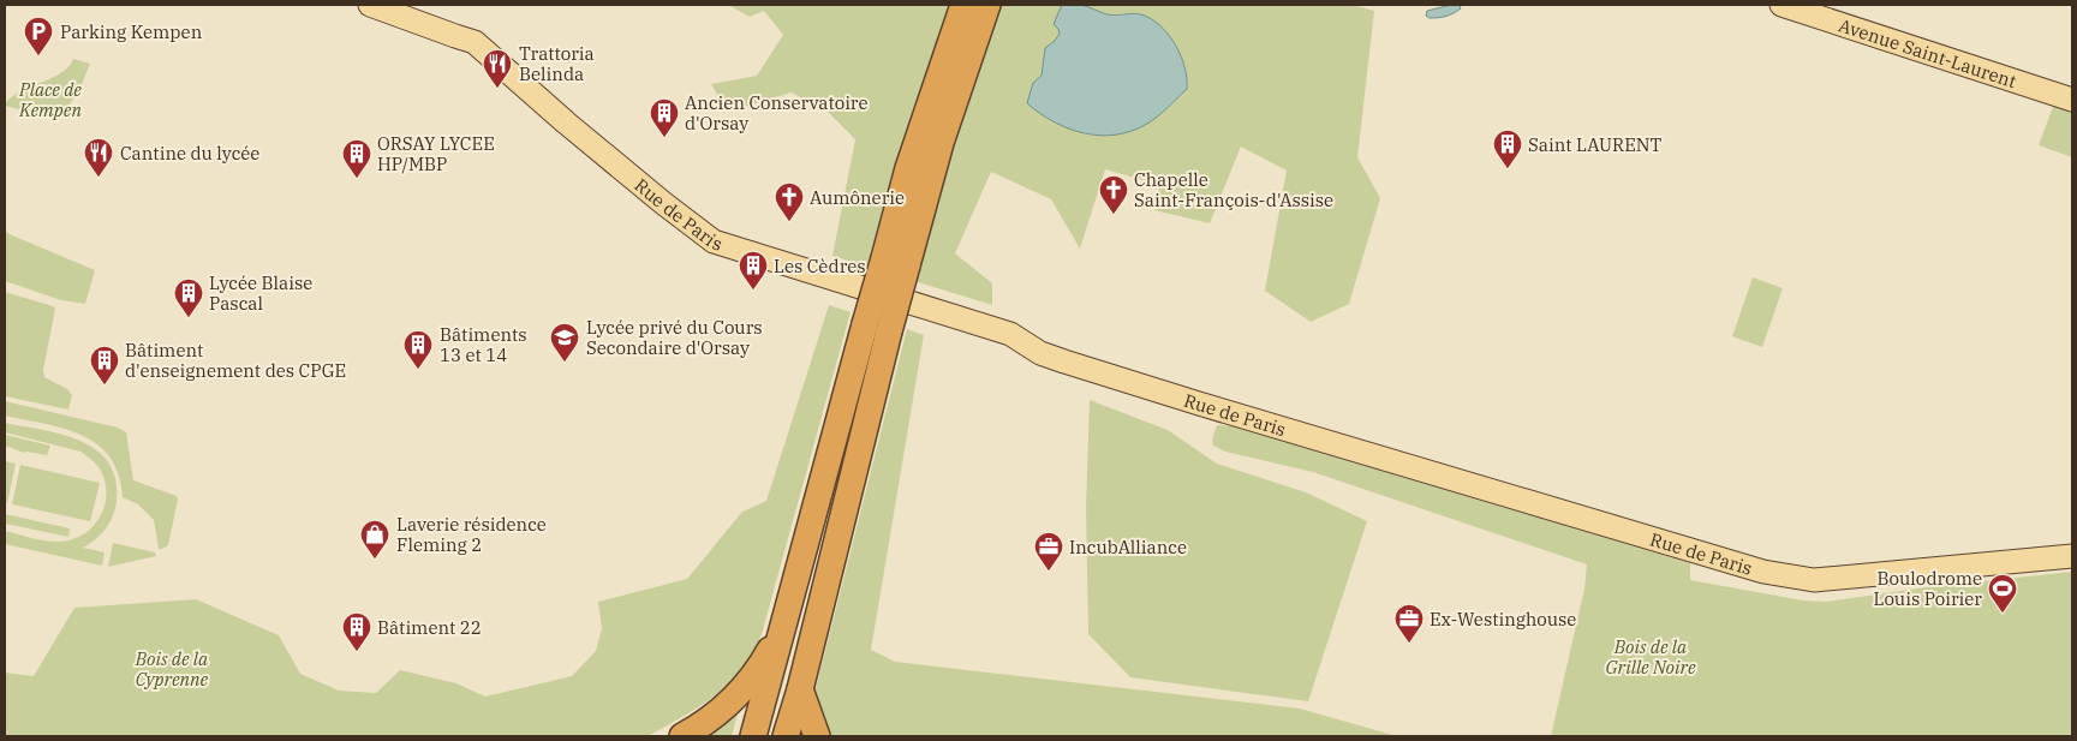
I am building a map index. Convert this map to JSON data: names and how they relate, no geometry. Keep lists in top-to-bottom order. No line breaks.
{"streets":{"main road":["Avenue Saint-Laurent","Rue de Paris"]},"parks":["Place de Kempen","Bois de la Grille Noire","Bois de la Cyprenne"],"places":{"parking":["Parking Kempen"],"restaurant":["Trattoria Belinda","Cantine du lycée"],"building":["Ancien Conservatoire d'Orsay","Saint LAURENT","ORSAY LYCEE HP/MBP","Les Cèdres","Lycée Blaise Pascal","Bâtiments 13 et 14","Bâtiment d'enseignement des CPGE","Bâtiment 22"],"church":["Chapelle Saint-François-d'Assise","Aumônerie"],"school or university":["Lycée privé du Cours Secondaire d'Orsay"],"shop":["Laverie résidence Fleming 2"],"office":["IncubAlliance","Ex-Westinghouse"],"sports":["Boulodrome Louis Poirier"]}}
